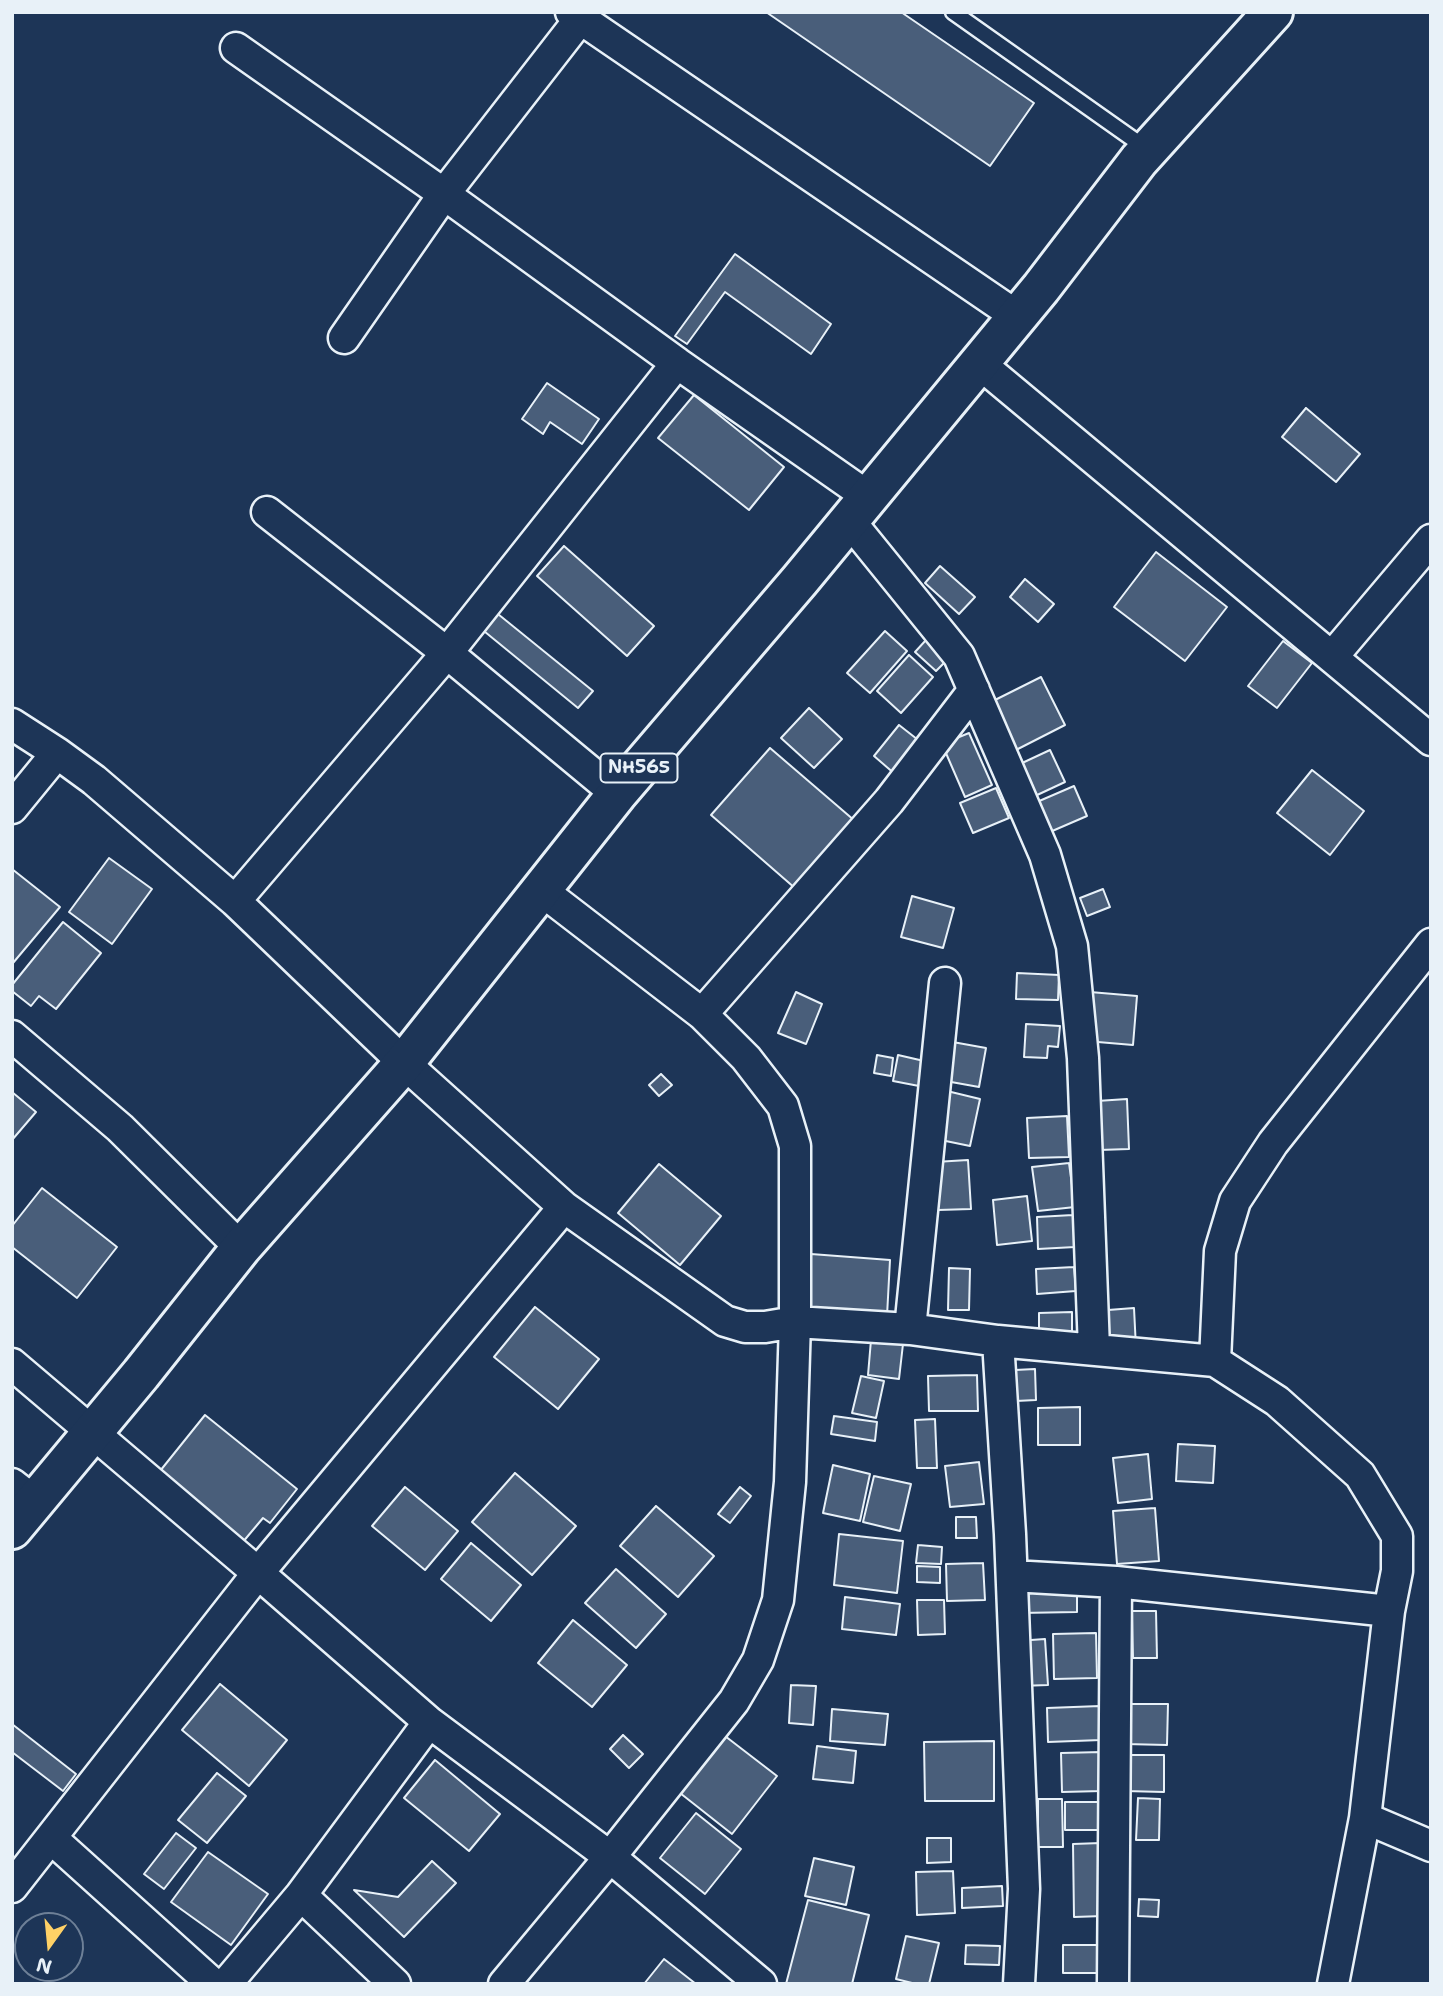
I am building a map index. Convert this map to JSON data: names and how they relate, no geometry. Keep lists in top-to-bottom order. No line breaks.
{"streets":{"highway":["NH565"]},"north":"bottom"}
